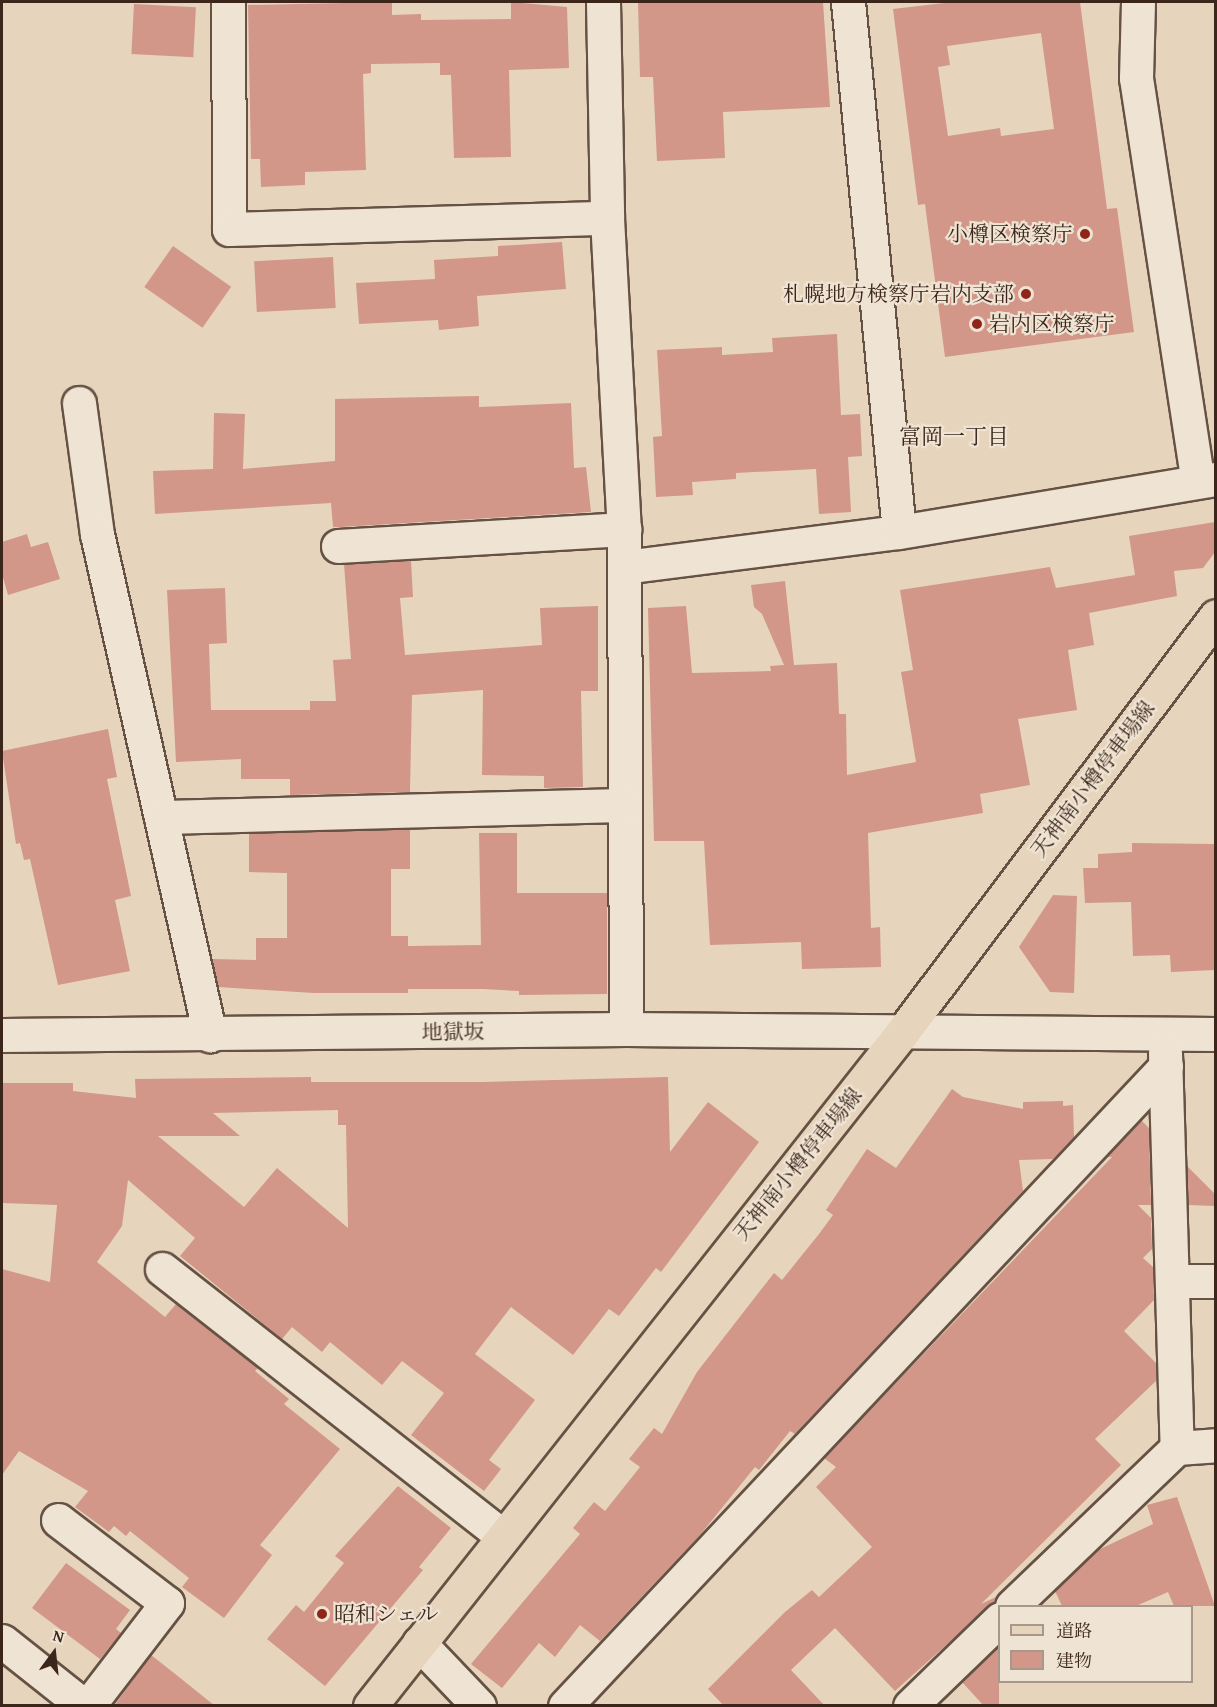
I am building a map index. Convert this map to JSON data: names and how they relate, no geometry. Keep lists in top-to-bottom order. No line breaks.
{"streets":{"main road":["天神南小樽停車場線"],"street":["地獄坂"]},"crossings":[["天神南小樽停車場線","地獄坂"]],"districts":["富岡一丁目"],"places":["小樽区検察庁","札幌地方検察庁岩内支部","岩内区検察庁","昭和シェル"],"legend":["道路","建物"],"north":"top"}
